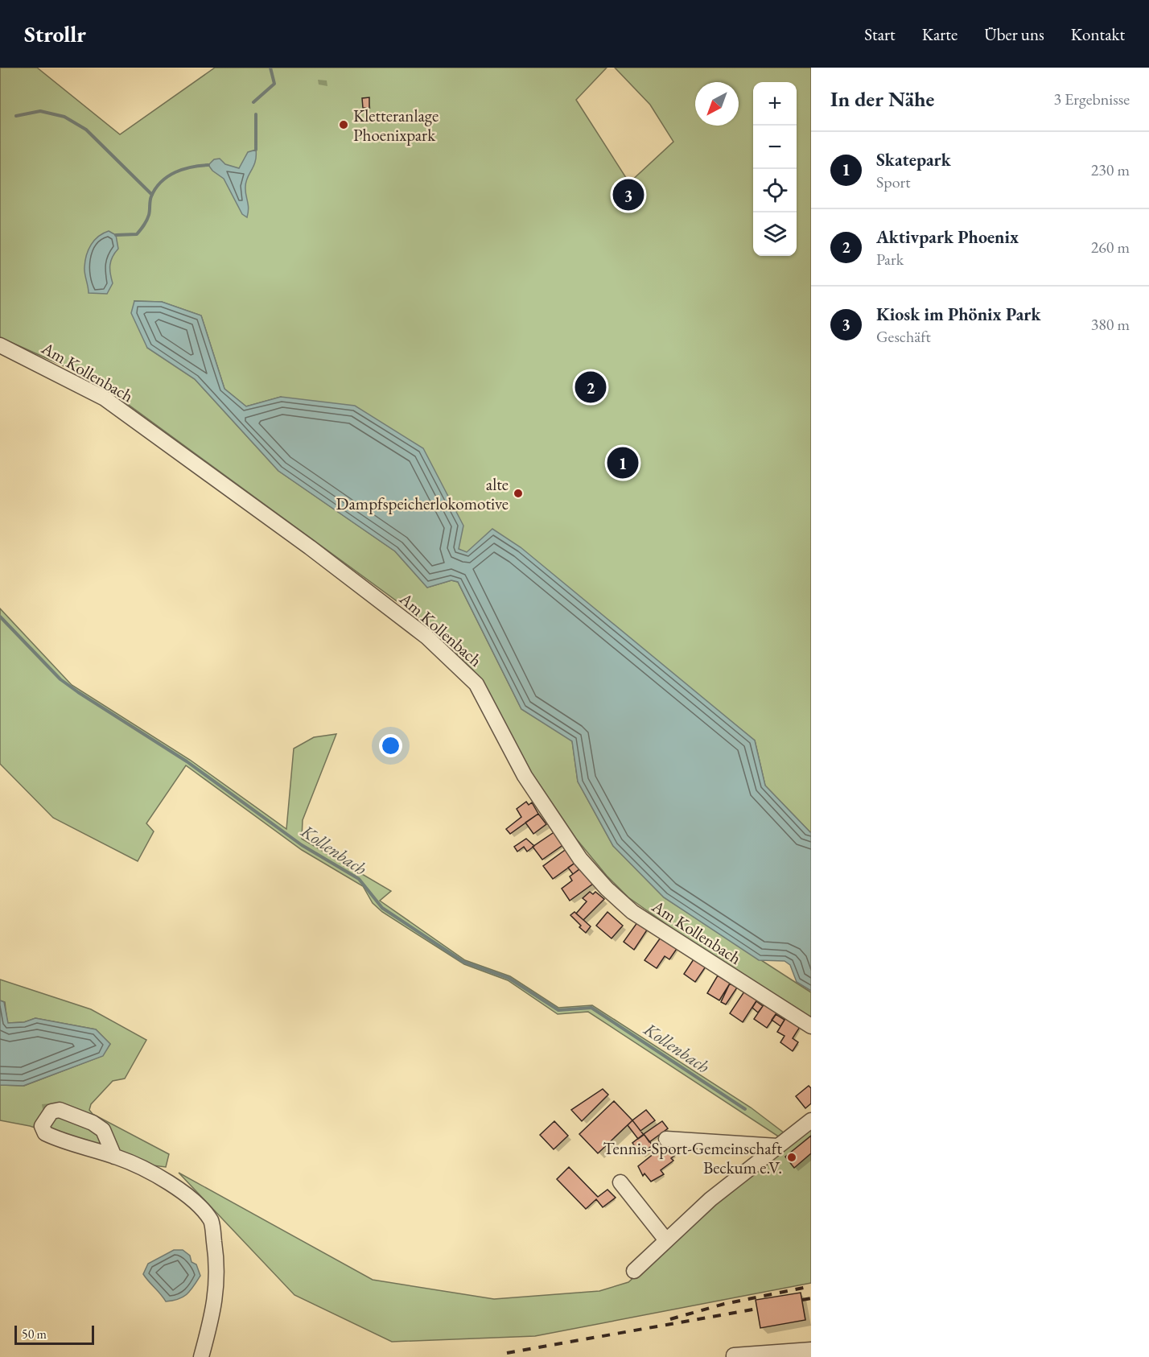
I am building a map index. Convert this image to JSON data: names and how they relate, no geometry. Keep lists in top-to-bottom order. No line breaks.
{"streets":{"street":["Am Kollenbach"]},"water":["Kollenbach"],"places":["Kletteranlage Phoenixpark","alte Dampfspeicherlokomotive","Tennis-Sport-Gemeinschaft Beckum e.V."],"scale_bar":"50 m","north":"bottom left","page":{"header":"Strollr","nav":["Start","Karte","Über uns","Kontakt"],"heading":["In der Nähe","3 Ergebnisse"],"map_buttons":["+","−"],"list":[{"mark":"1","name":"Skatepark","note":"Sport","value":"230 m"},{"mark":"2","name":"Aktivpark Phoenix","note":"Park","value":"260 m"},{"mark":"3","name":"Kiosk im Phönix Park","note":"Geschäft","value":"380 m"}],"pins":["3","2","1"],"scale":"50 m"}}
